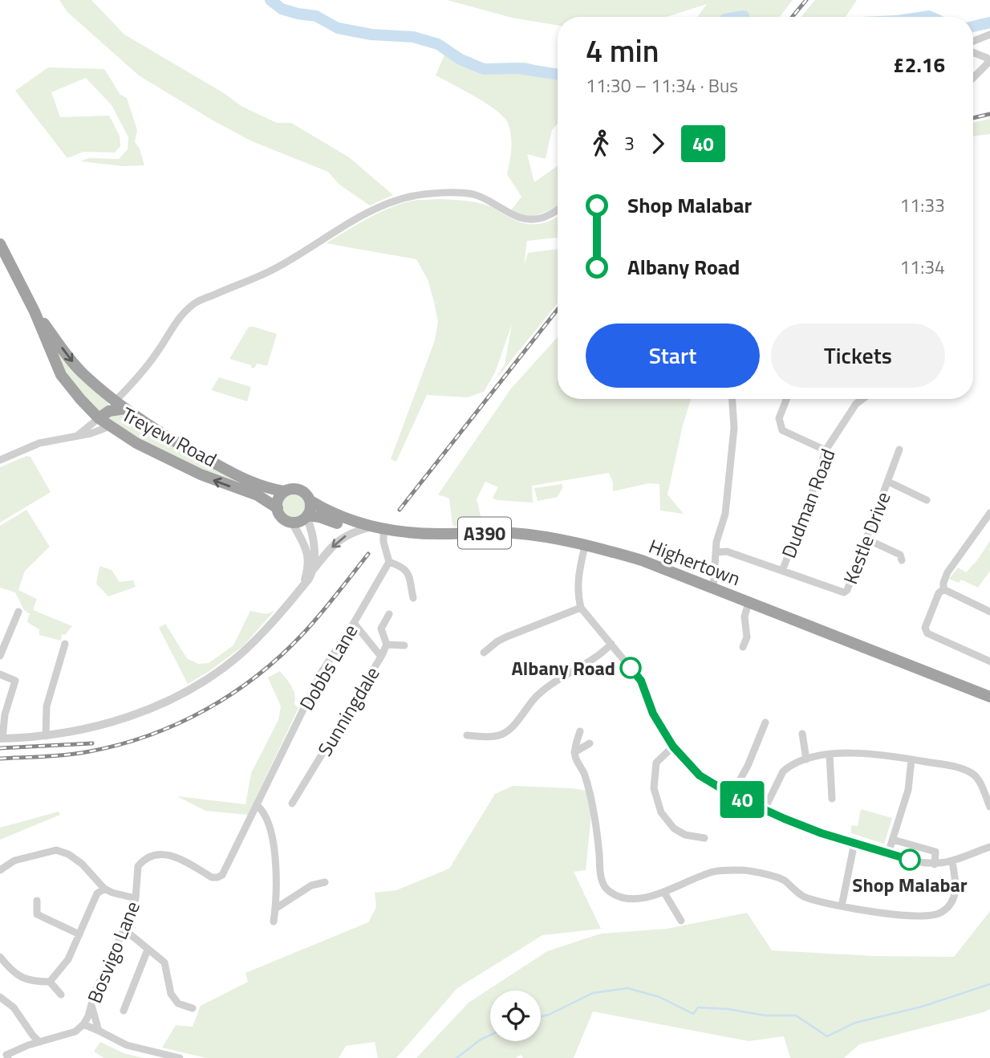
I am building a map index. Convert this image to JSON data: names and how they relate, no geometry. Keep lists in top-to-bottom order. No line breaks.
{"streets":{"highway":["Treyew Road","A390","Highertown"],"street":["Dudman Road","Kestle Drive","Dobbs Lane","Sunningdale","Bosvigo Lane"]},"crossings":[["Treyew Road","Highertown"],["Dudman Road","Kestle Drive"],["Dobbs Lane","Sunningdale"],["Dobbs Lane","Bosvigo Lane"]],"places":["Albany Road","Shop Malabar"],"lines":["bus line 40"],"page":{"on_map":"40","heading":["4 min","11:30 – 11:34 · Bus","£2.16"],"legs":["3","40"],"list":[{"name":"Shop Malabar","value":"11:33"},{"name":"Albany Road","value":"11:34"}],"buttons":["Start","Tickets"]}}
